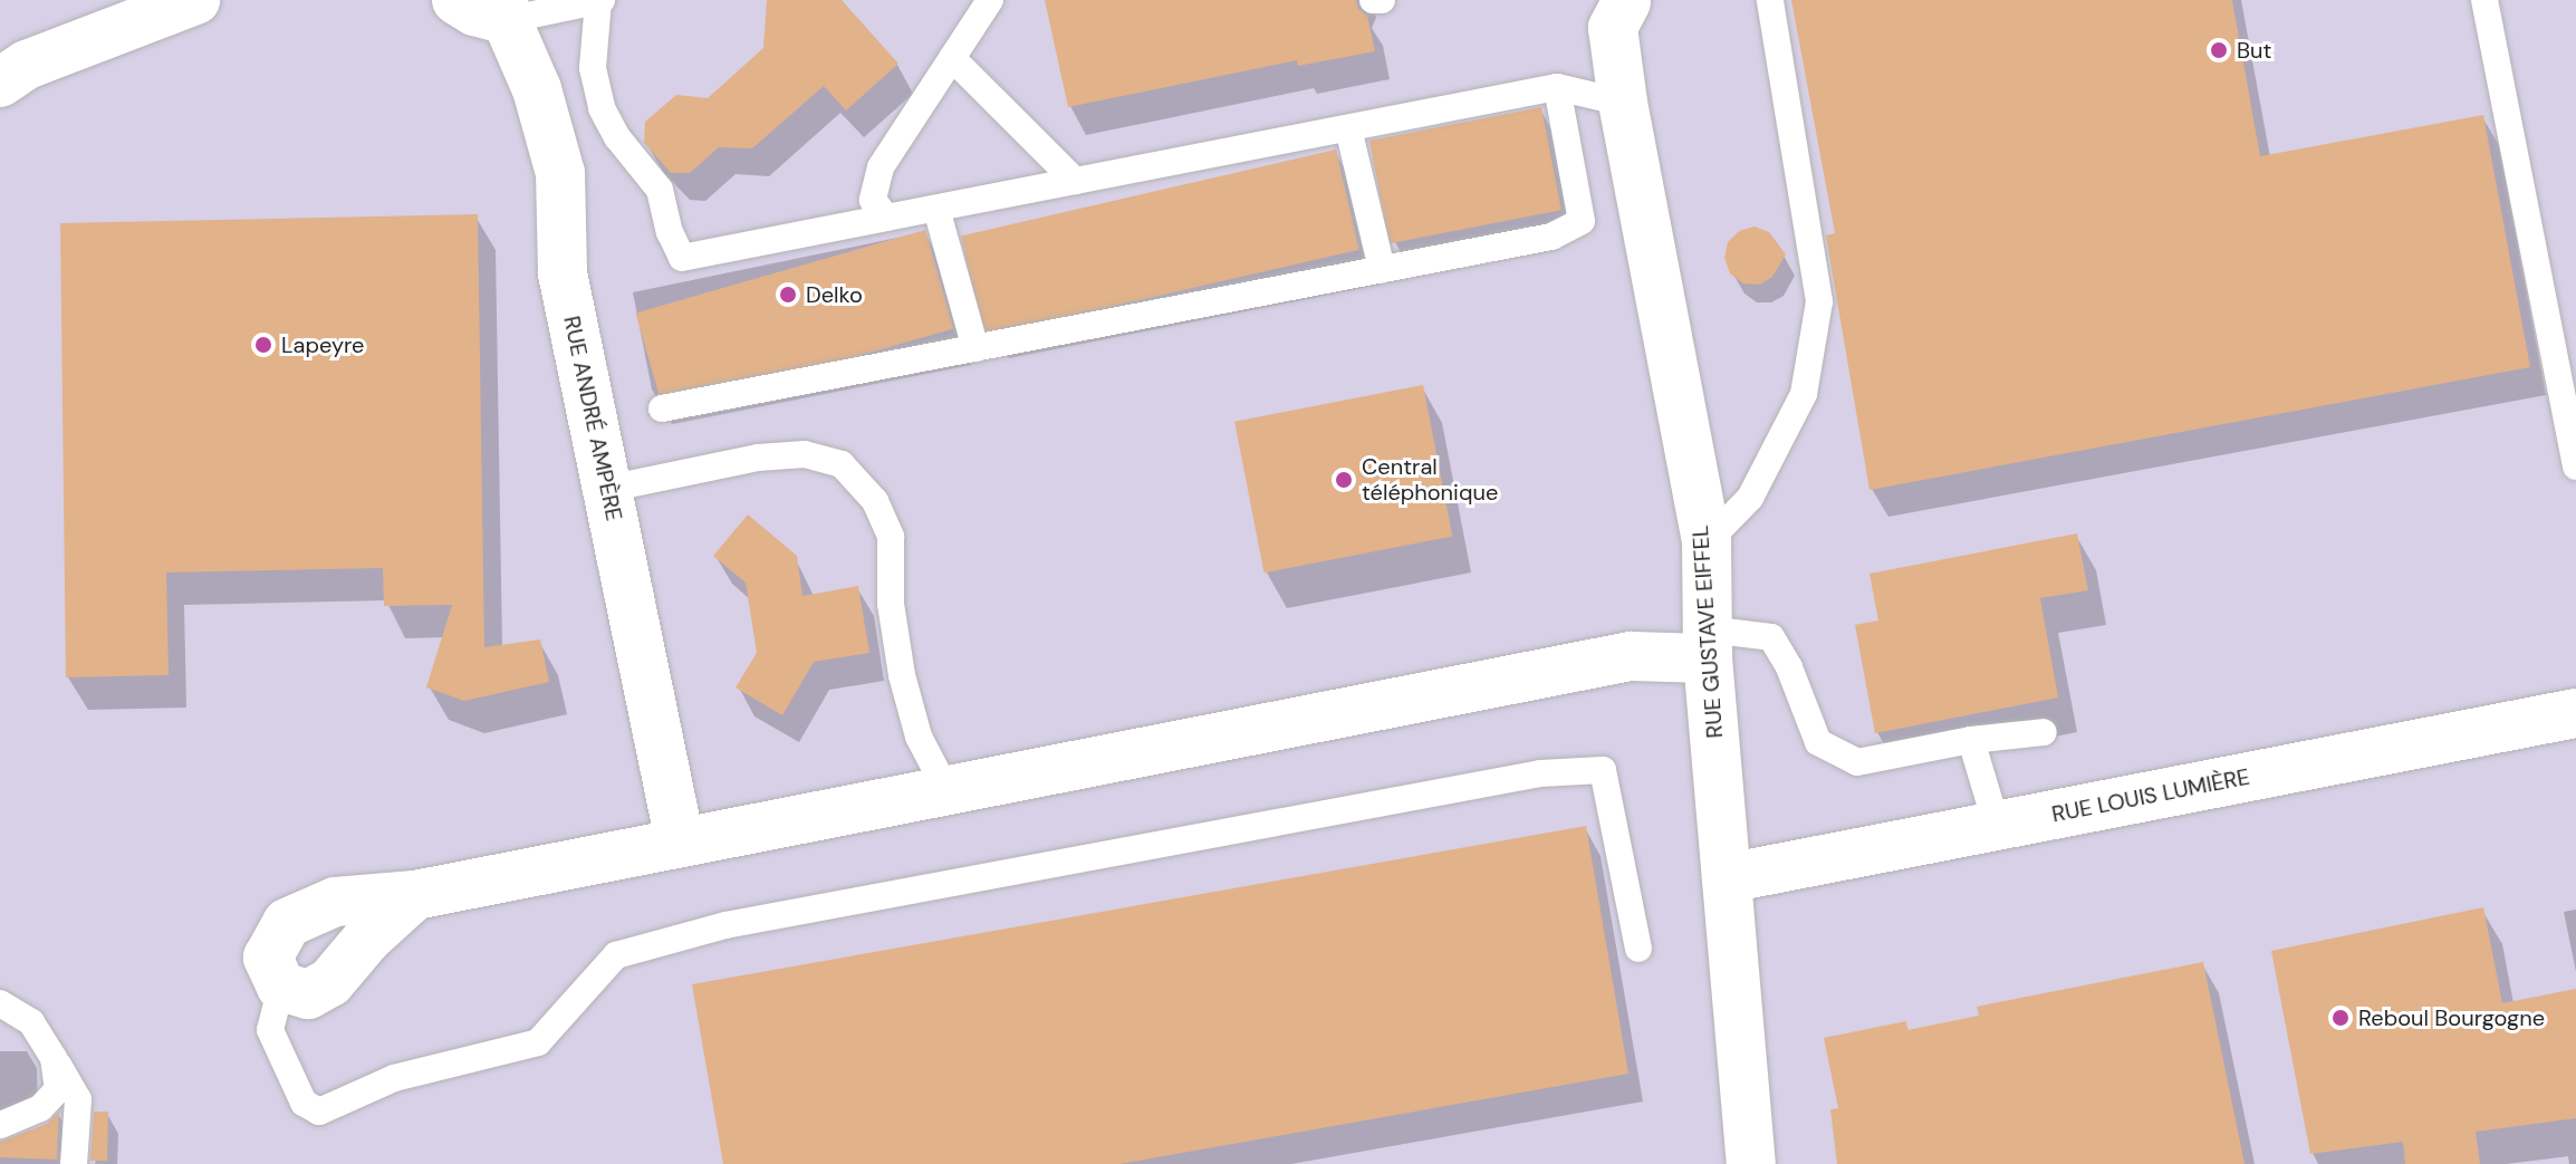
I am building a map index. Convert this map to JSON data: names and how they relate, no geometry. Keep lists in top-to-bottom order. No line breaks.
{"streets":{"street":["RUE ANDRÉ AMPÈRE","RUE GUSTAVE EIFFEL","RUE LOUIS LUMIÈRE"]},"crossings":[["RUE GUSTAVE EIFFEL","RUE LOUIS LUMIÈRE"]],"places":["But","Delko","Lapeyre","Central téléphonique","Reboul Bourgogne"]}
